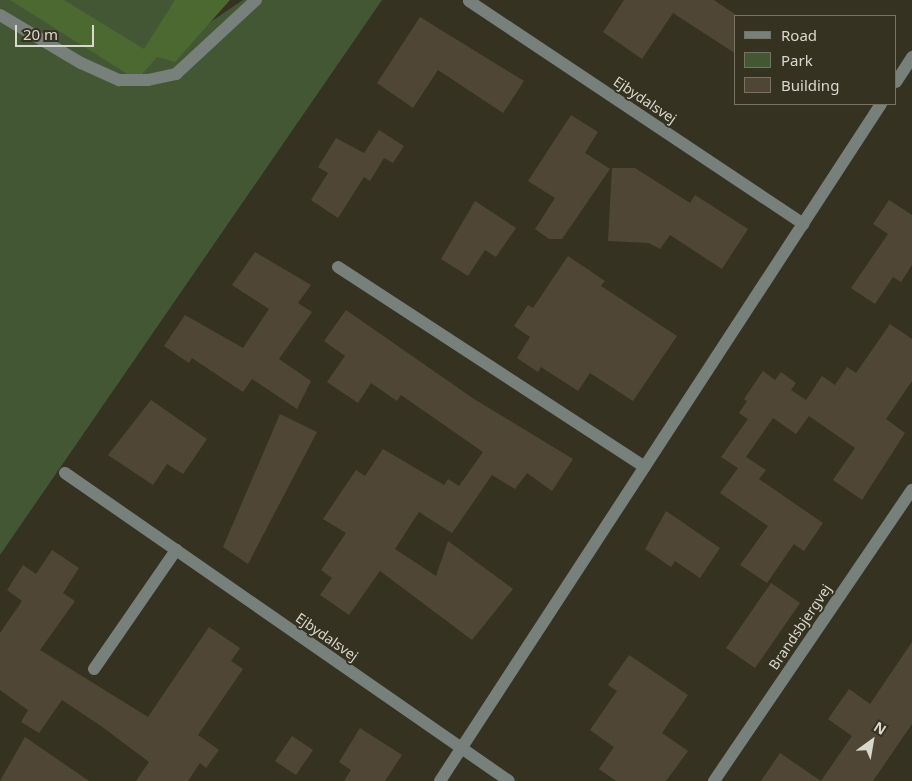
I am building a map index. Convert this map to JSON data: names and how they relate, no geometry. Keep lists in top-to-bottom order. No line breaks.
{"streets":{"street":["Ejbydalsvej","Brandsbjergvej"]},"legend":["Road","Park","Building"],"scale_bar":"20 m","north":"top right"}
